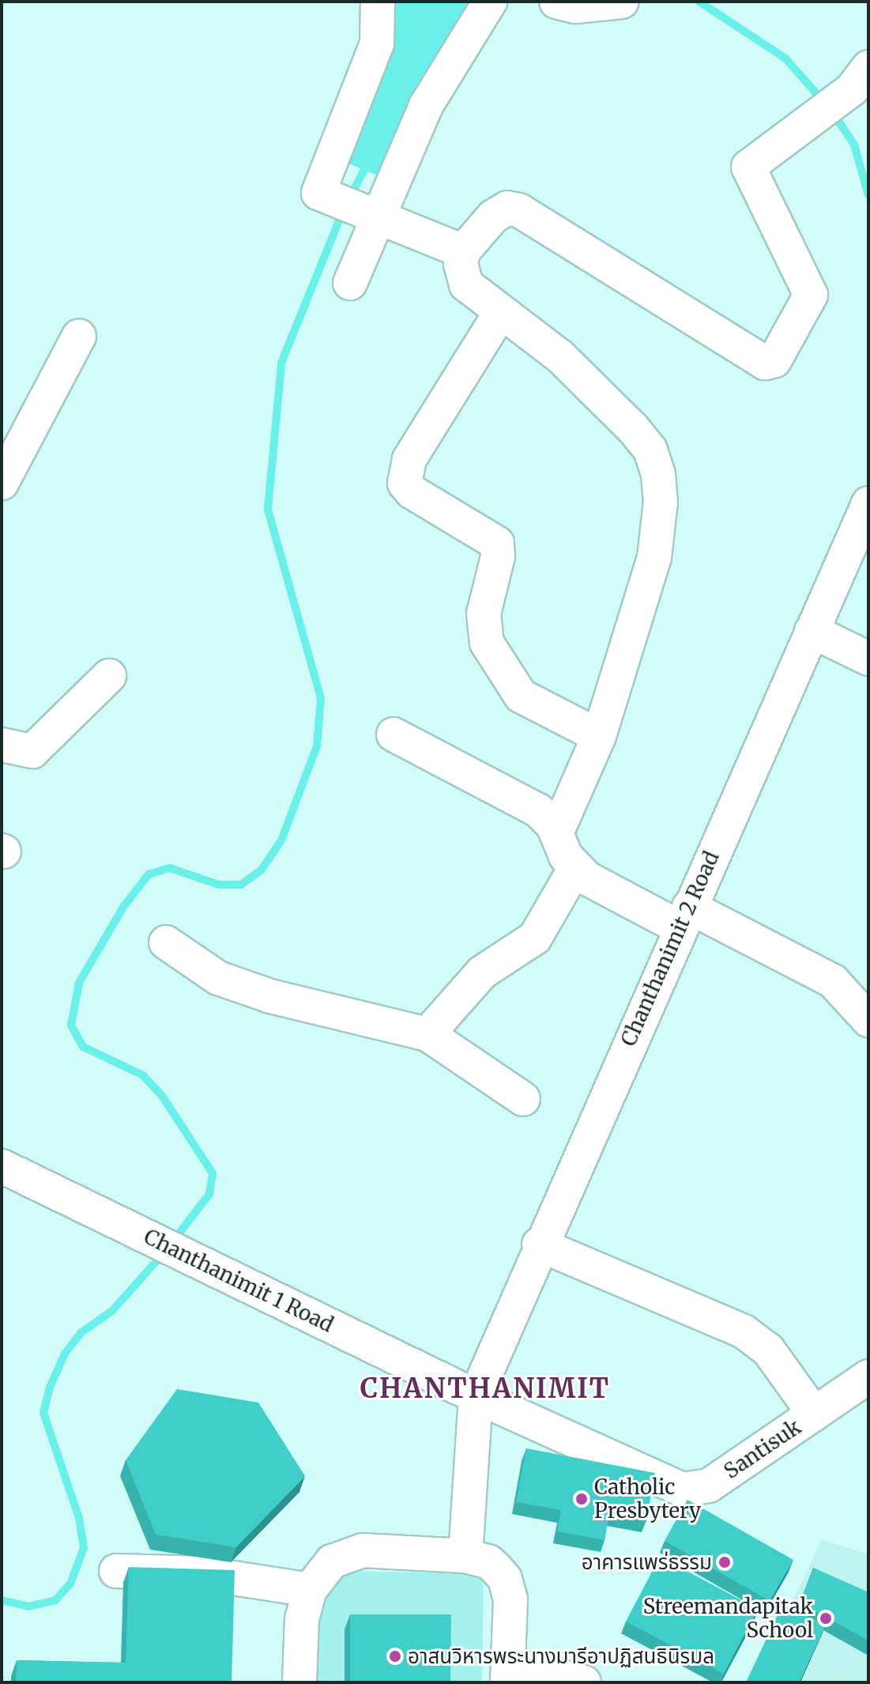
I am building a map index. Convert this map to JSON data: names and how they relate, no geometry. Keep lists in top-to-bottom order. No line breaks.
{"streets":{"street":["Chanthanimit 2 Road","Chanthanimit 1 Road","Santisuk"]},"crossings":[["Chanthanimit 2 Road","Chanthanimit 1 Road"],["Chanthanimit 2 Road","Santisuk"],["Chanthanimit 1 Road","Santisuk"]],"districts":["CHANTHANIMIT"],"places":["Catholic Presbytery","อาคารแพร่ธรรม","Streemandapitak School","อาสนวิหารพระนางมารีอาปฏิสนธินิรมล"]}
